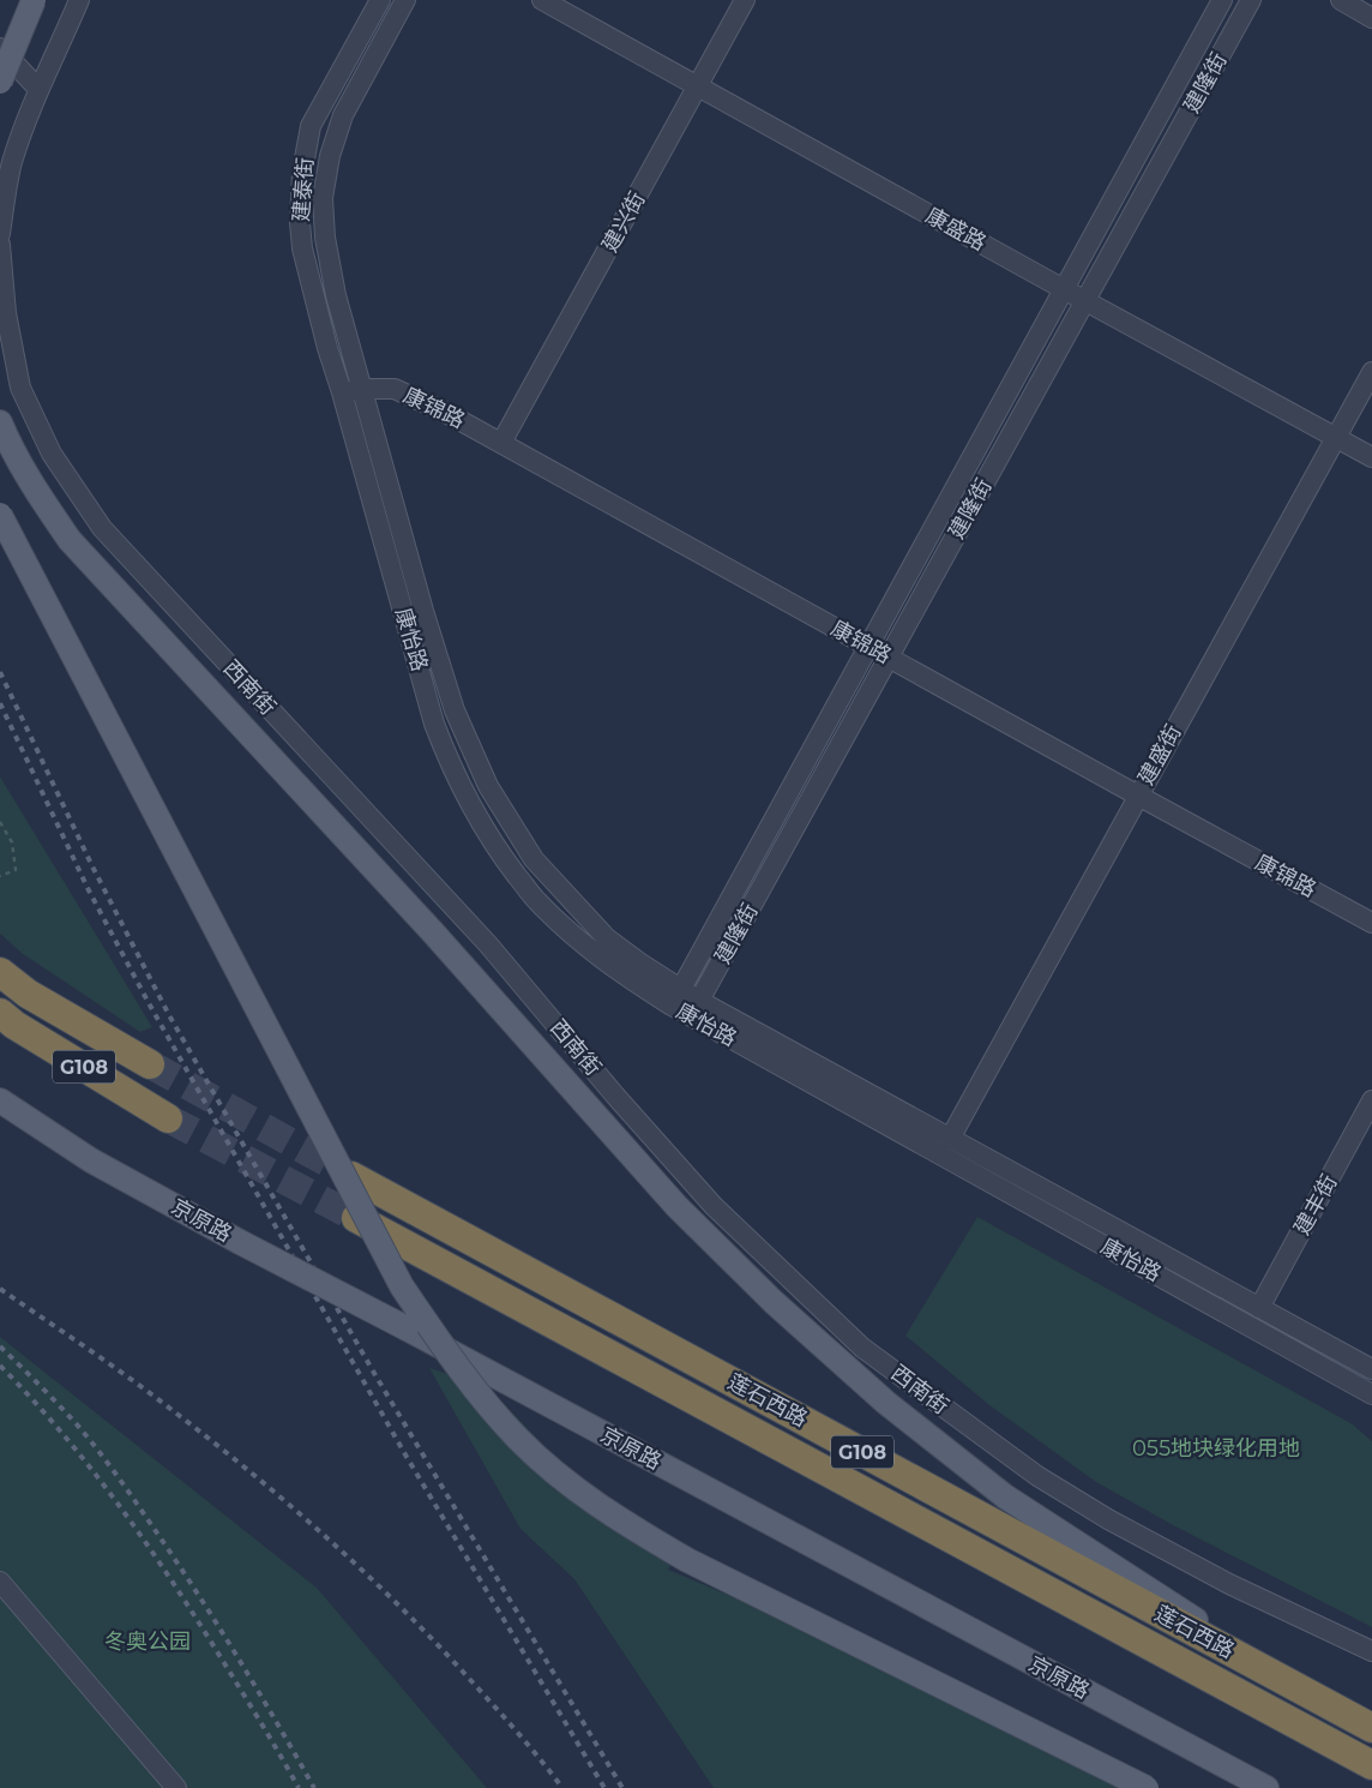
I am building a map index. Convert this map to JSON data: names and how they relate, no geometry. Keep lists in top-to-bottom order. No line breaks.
{"streets":{"highway":["G108","莲石西路"],"main road":["京原路"],"street":["建隆街","建泰街","建兴街","康盛路","康锦路","康怡路","西南街","建盛街","建丰街"]},"crossings":[["建隆街","康盛路"],["建隆街","康锦路"],["建隆街","康怡路"],["建泰街","康锦路"],["建泰街","康怡路"],["建兴街","康盛路"],["建兴街","康锦路"],["康盛路","建盛街"],["康锦路","康怡路"],["康锦路","建盛街"],["康怡路","建盛街"],["康怡路","建丰街"]],"parks":["055地块绿化用地","冬奥公园"]}
